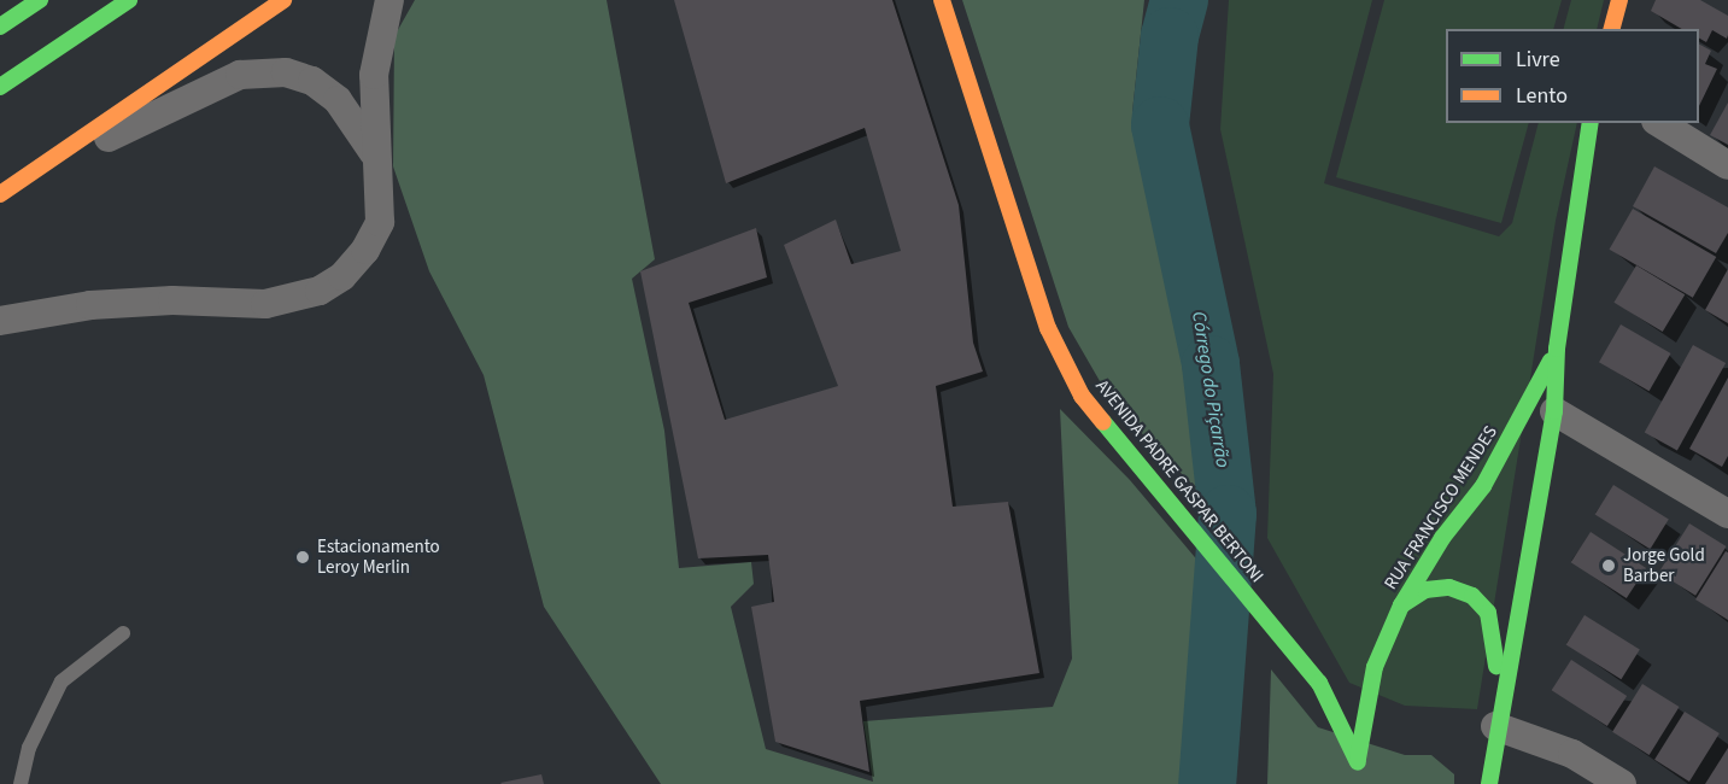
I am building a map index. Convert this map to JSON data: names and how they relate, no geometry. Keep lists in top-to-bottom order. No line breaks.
{"streets":{"main road":["AVENIDA PADRE GASPAR BERTONI","RUA FRANCISCO MENDES"]},"crossings":[["AVENIDA PADRE GASPAR BERTONI","RUA FRANCISCO MENDES"]],"water":["Córrego do Piçarrão"],"places":["Estacionamento Leroy Merlin","Jorge Gold Barber"],"legend":["Livre","Lento"]}
